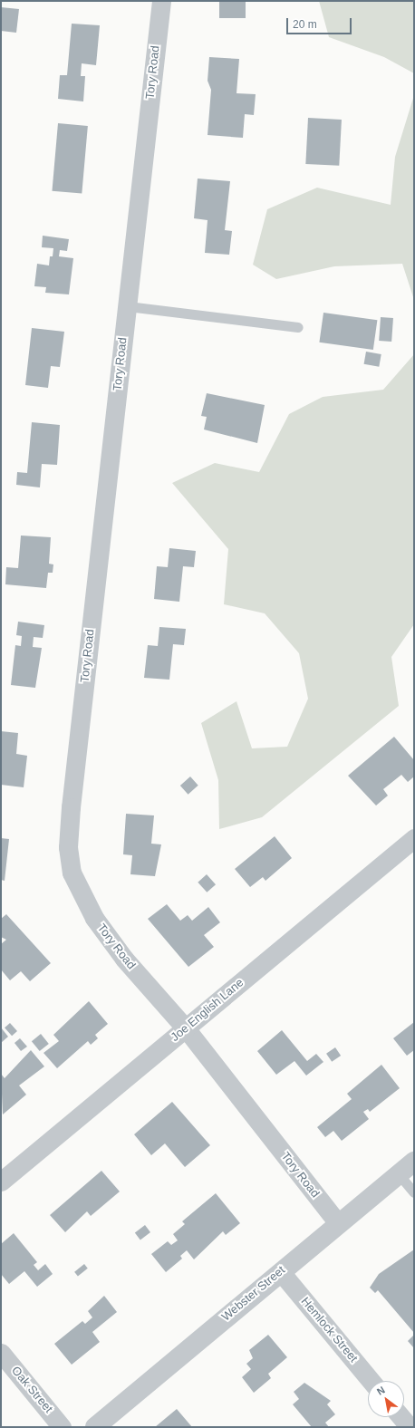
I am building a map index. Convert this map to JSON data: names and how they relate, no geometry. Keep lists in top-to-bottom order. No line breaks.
{"streets":{"street":["Tory Road","Joe English Lane","Webster Street","Hemlock Street","Oak Street"]},"crossings":[["Tory Road","Joe English Lane"],["Tory Road","Webster Street"],["Webster Street","Hemlock Street"]],"scale_bar":"20 m","north":"top left"}
